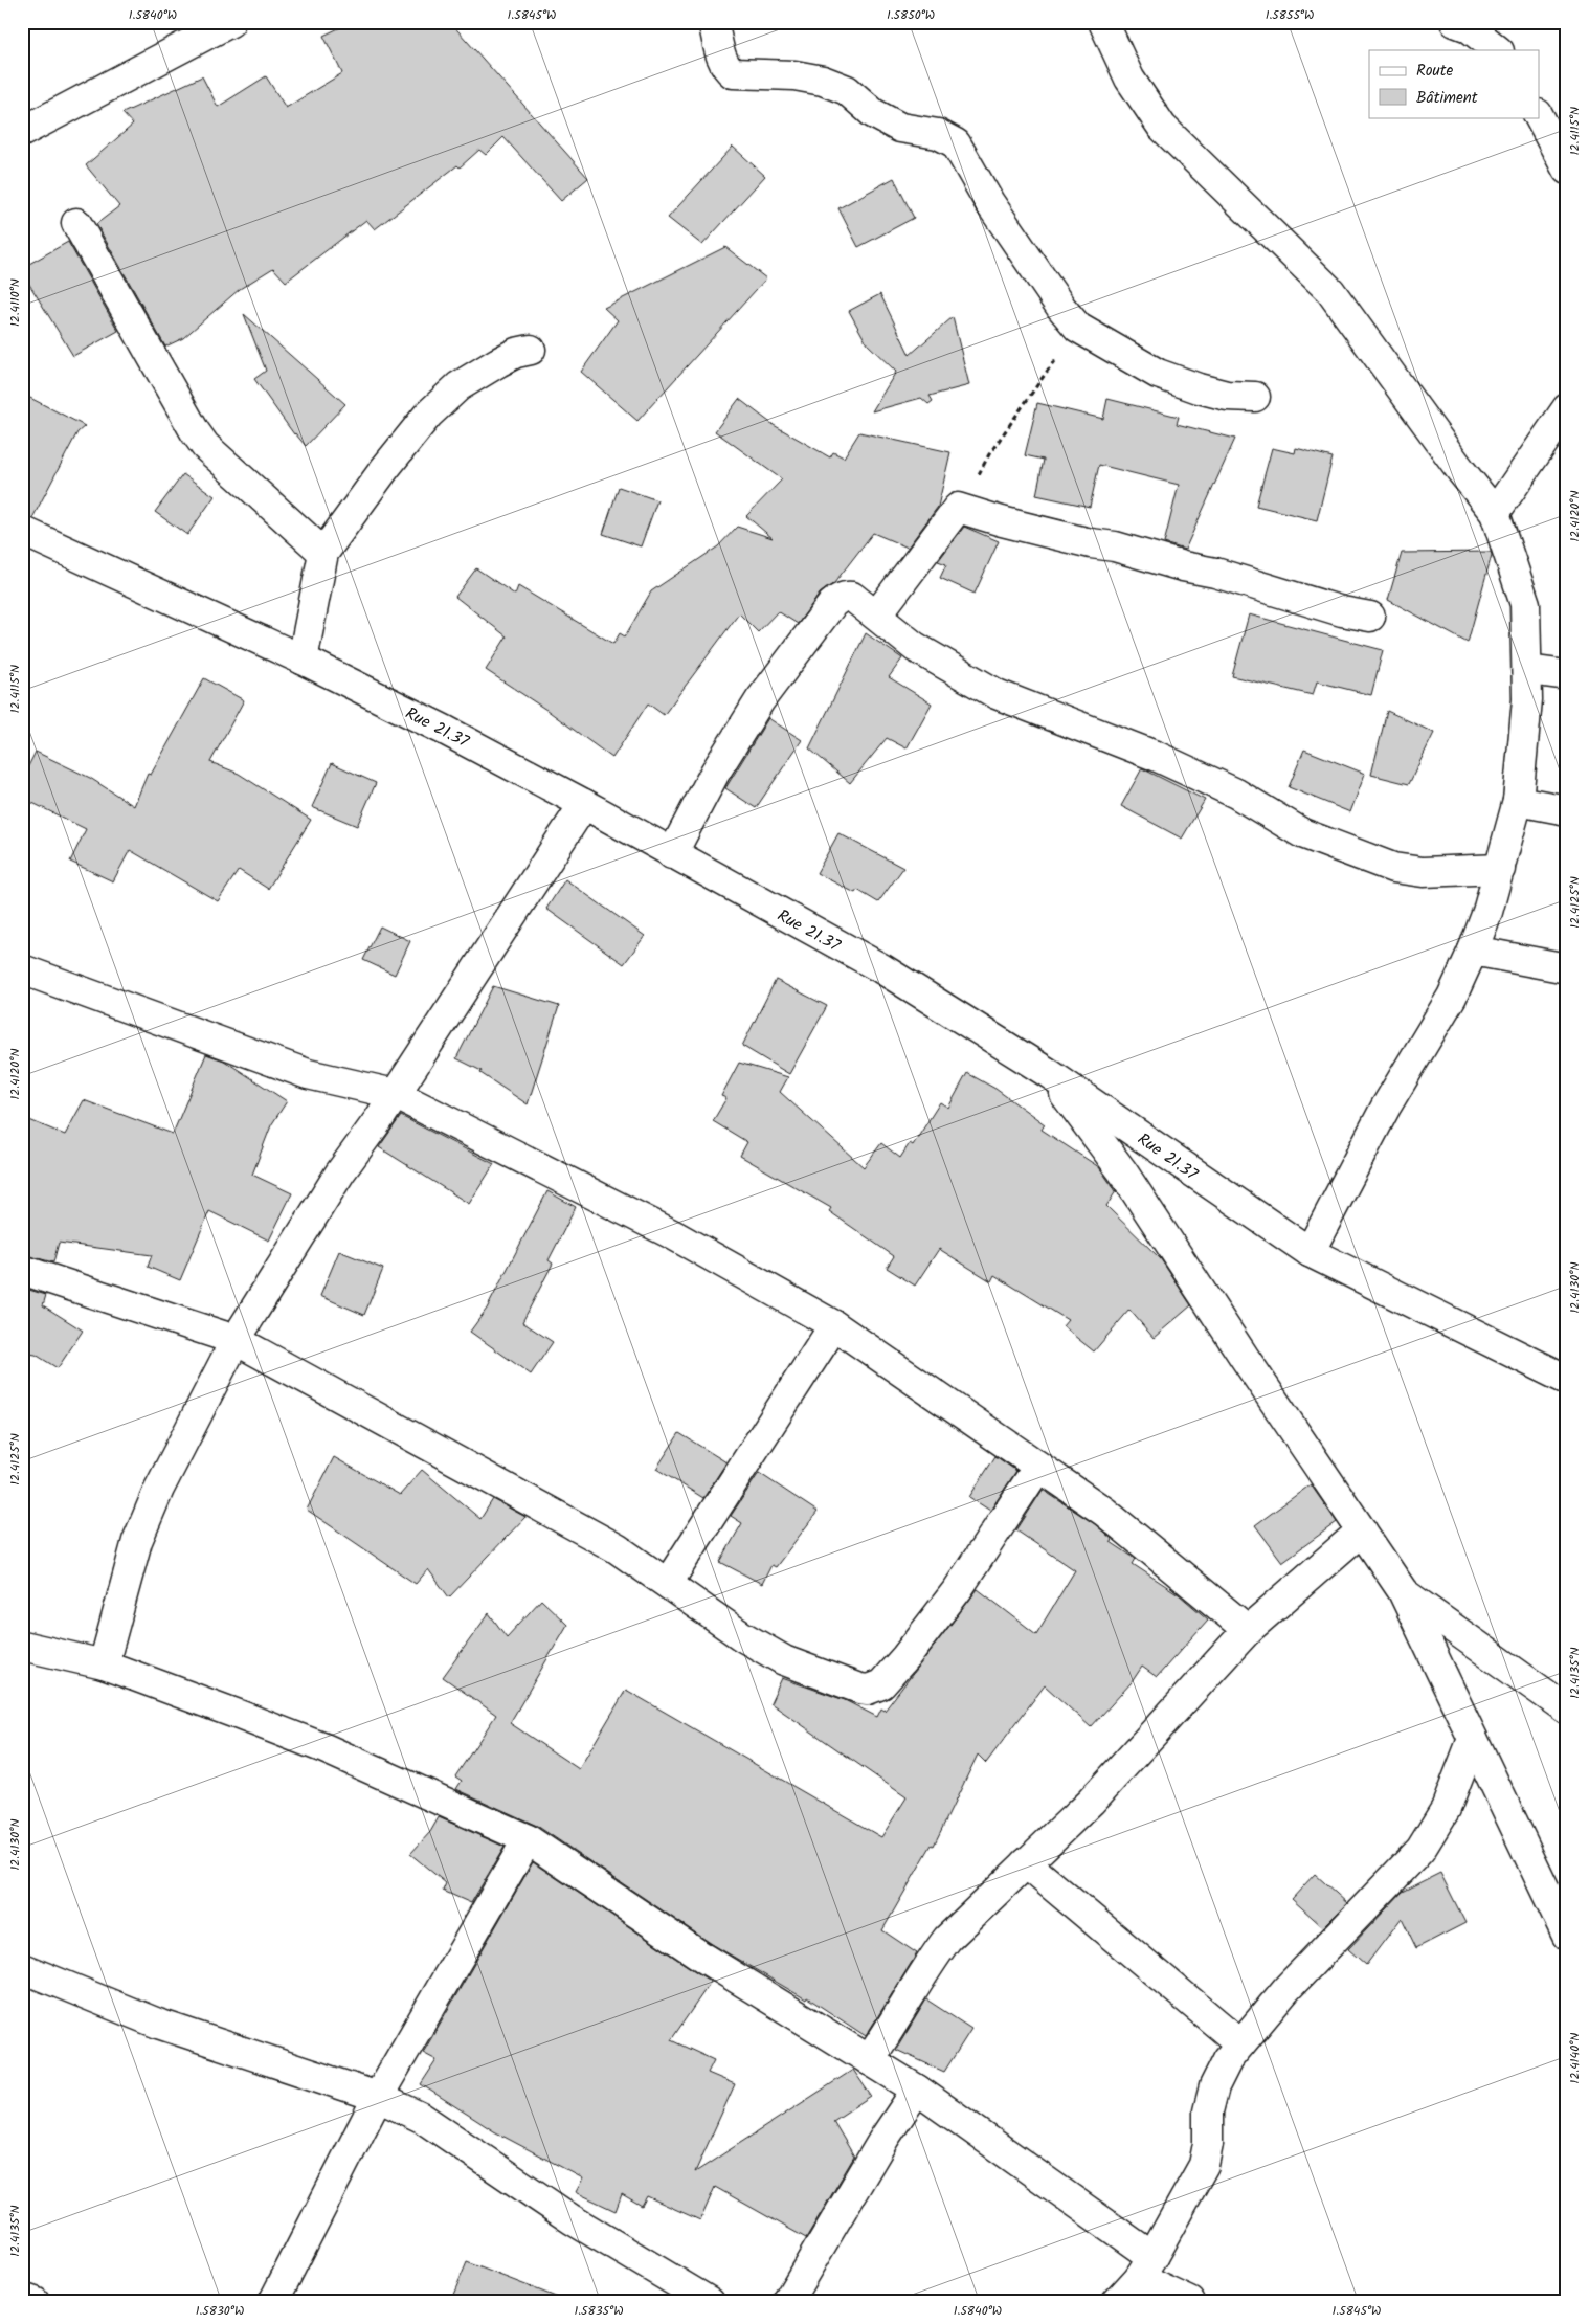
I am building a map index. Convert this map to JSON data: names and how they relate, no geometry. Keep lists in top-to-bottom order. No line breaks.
{"streets":{"street":["Rue 21.37"]},"legend":["Route","Bâtiment"],"coordinates":["1.5840°W","1.5845°W","1.5850°W","1.5855°W","12.4115°N","12.4110°N","12.4120°N","12.4125°N","12.4130°N","12.4135°N","12.4140°N","1.5830°W","1.5835°W"]}
